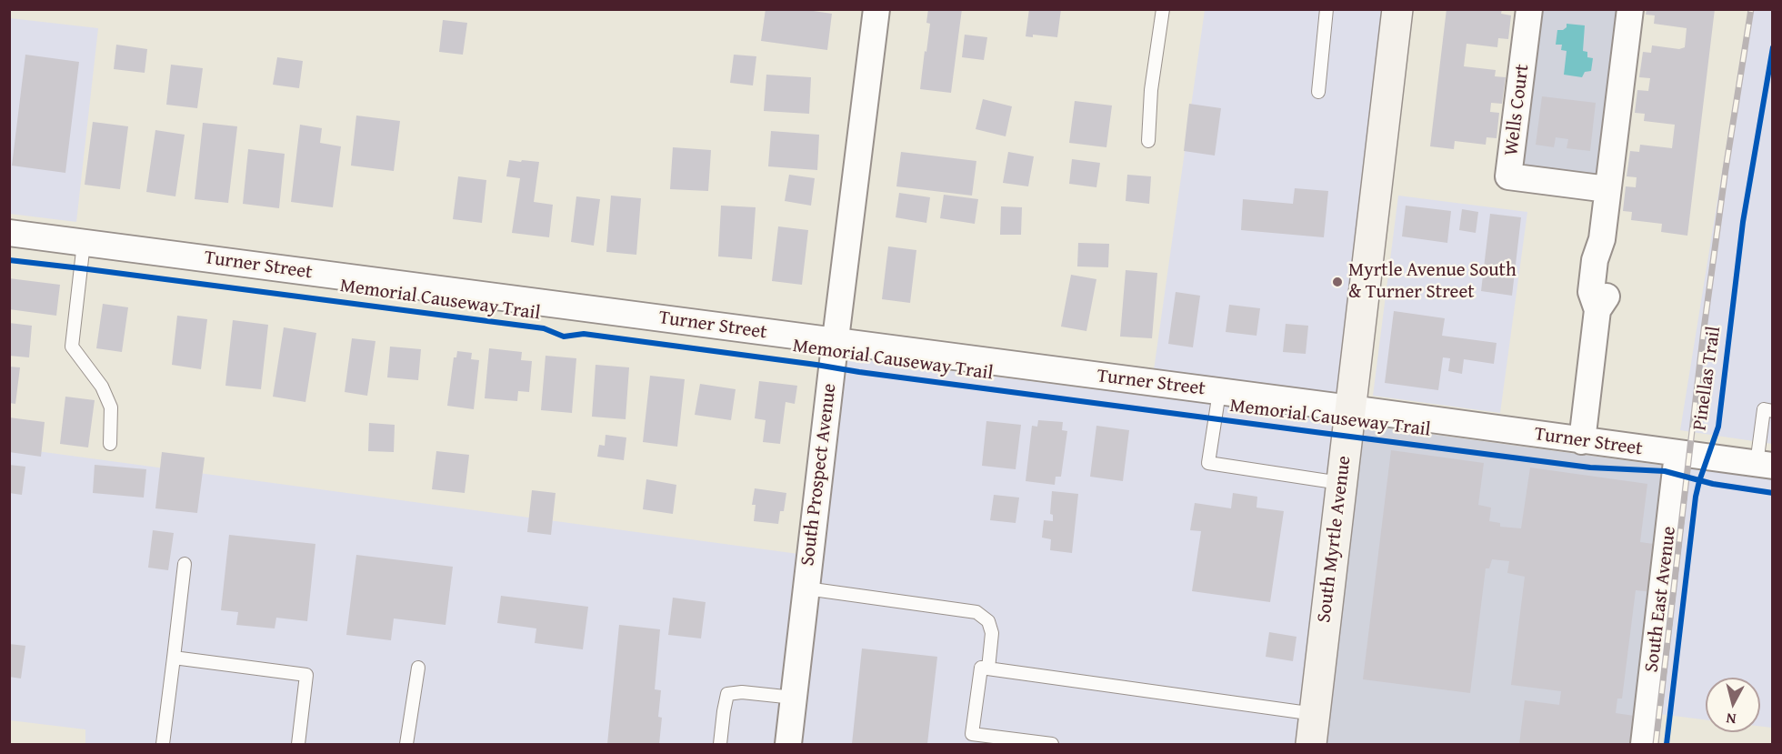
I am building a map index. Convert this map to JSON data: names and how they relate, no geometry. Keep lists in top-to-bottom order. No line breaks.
{"streets":{"main road":["South Myrtle Avenue"],"street":["Wells Court","Turner Street","South Prospect Avenue","South East Avenue"],"cycle path":["Memorial Causeway Trail","Pinellas Trail"]},"crossings":[["Turner Street","South Prospect Avenue"],["Turner Street","South Myrtle Avenue"],["Turner Street","South East Avenue"]],"places":["Myrtle Avenue South & Turner Street"],"north":"bottom"}
